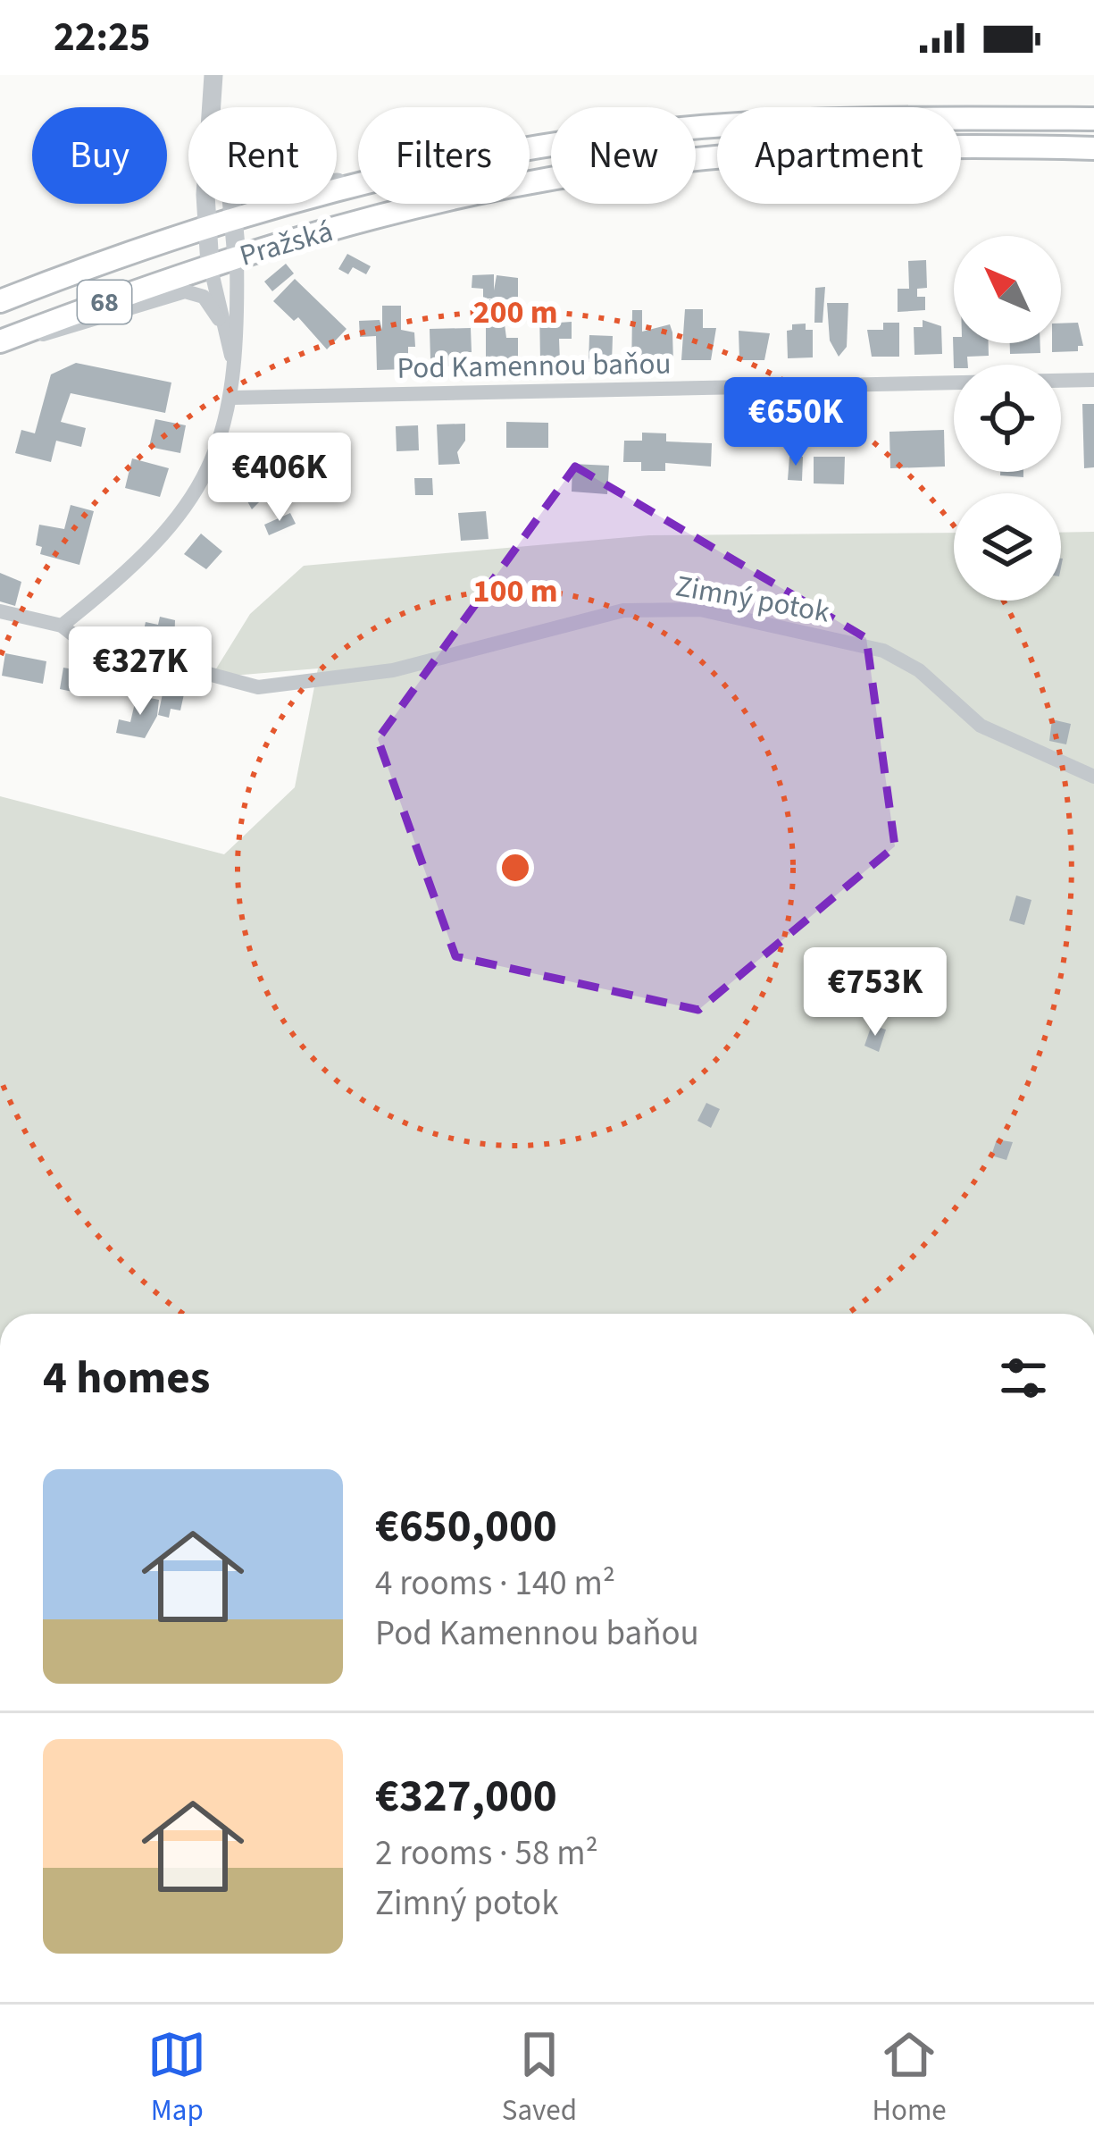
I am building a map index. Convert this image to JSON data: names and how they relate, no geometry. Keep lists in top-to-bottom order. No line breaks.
{"streets":{"main road":["Pražská","68"],"street":["Pod Kamennou baňou","Zimný potok"]},"north":"top left","page":{"status":"22:25","chip":["Buy","Rent","Filters","New","Apartment"],"price":["€650K","€406K","€327K","€753K"],"heading":"4 homes","list":[{"name":"€650,000","note":"4 rooms · 140 m² · Pod Kamennou baňou"},{"name":"€327,000","note":"2 rooms · 58 m² · Zimný potok"}],"tabs":["Map","Saved","Home"]},"rings":["200 m","100 m"]}
